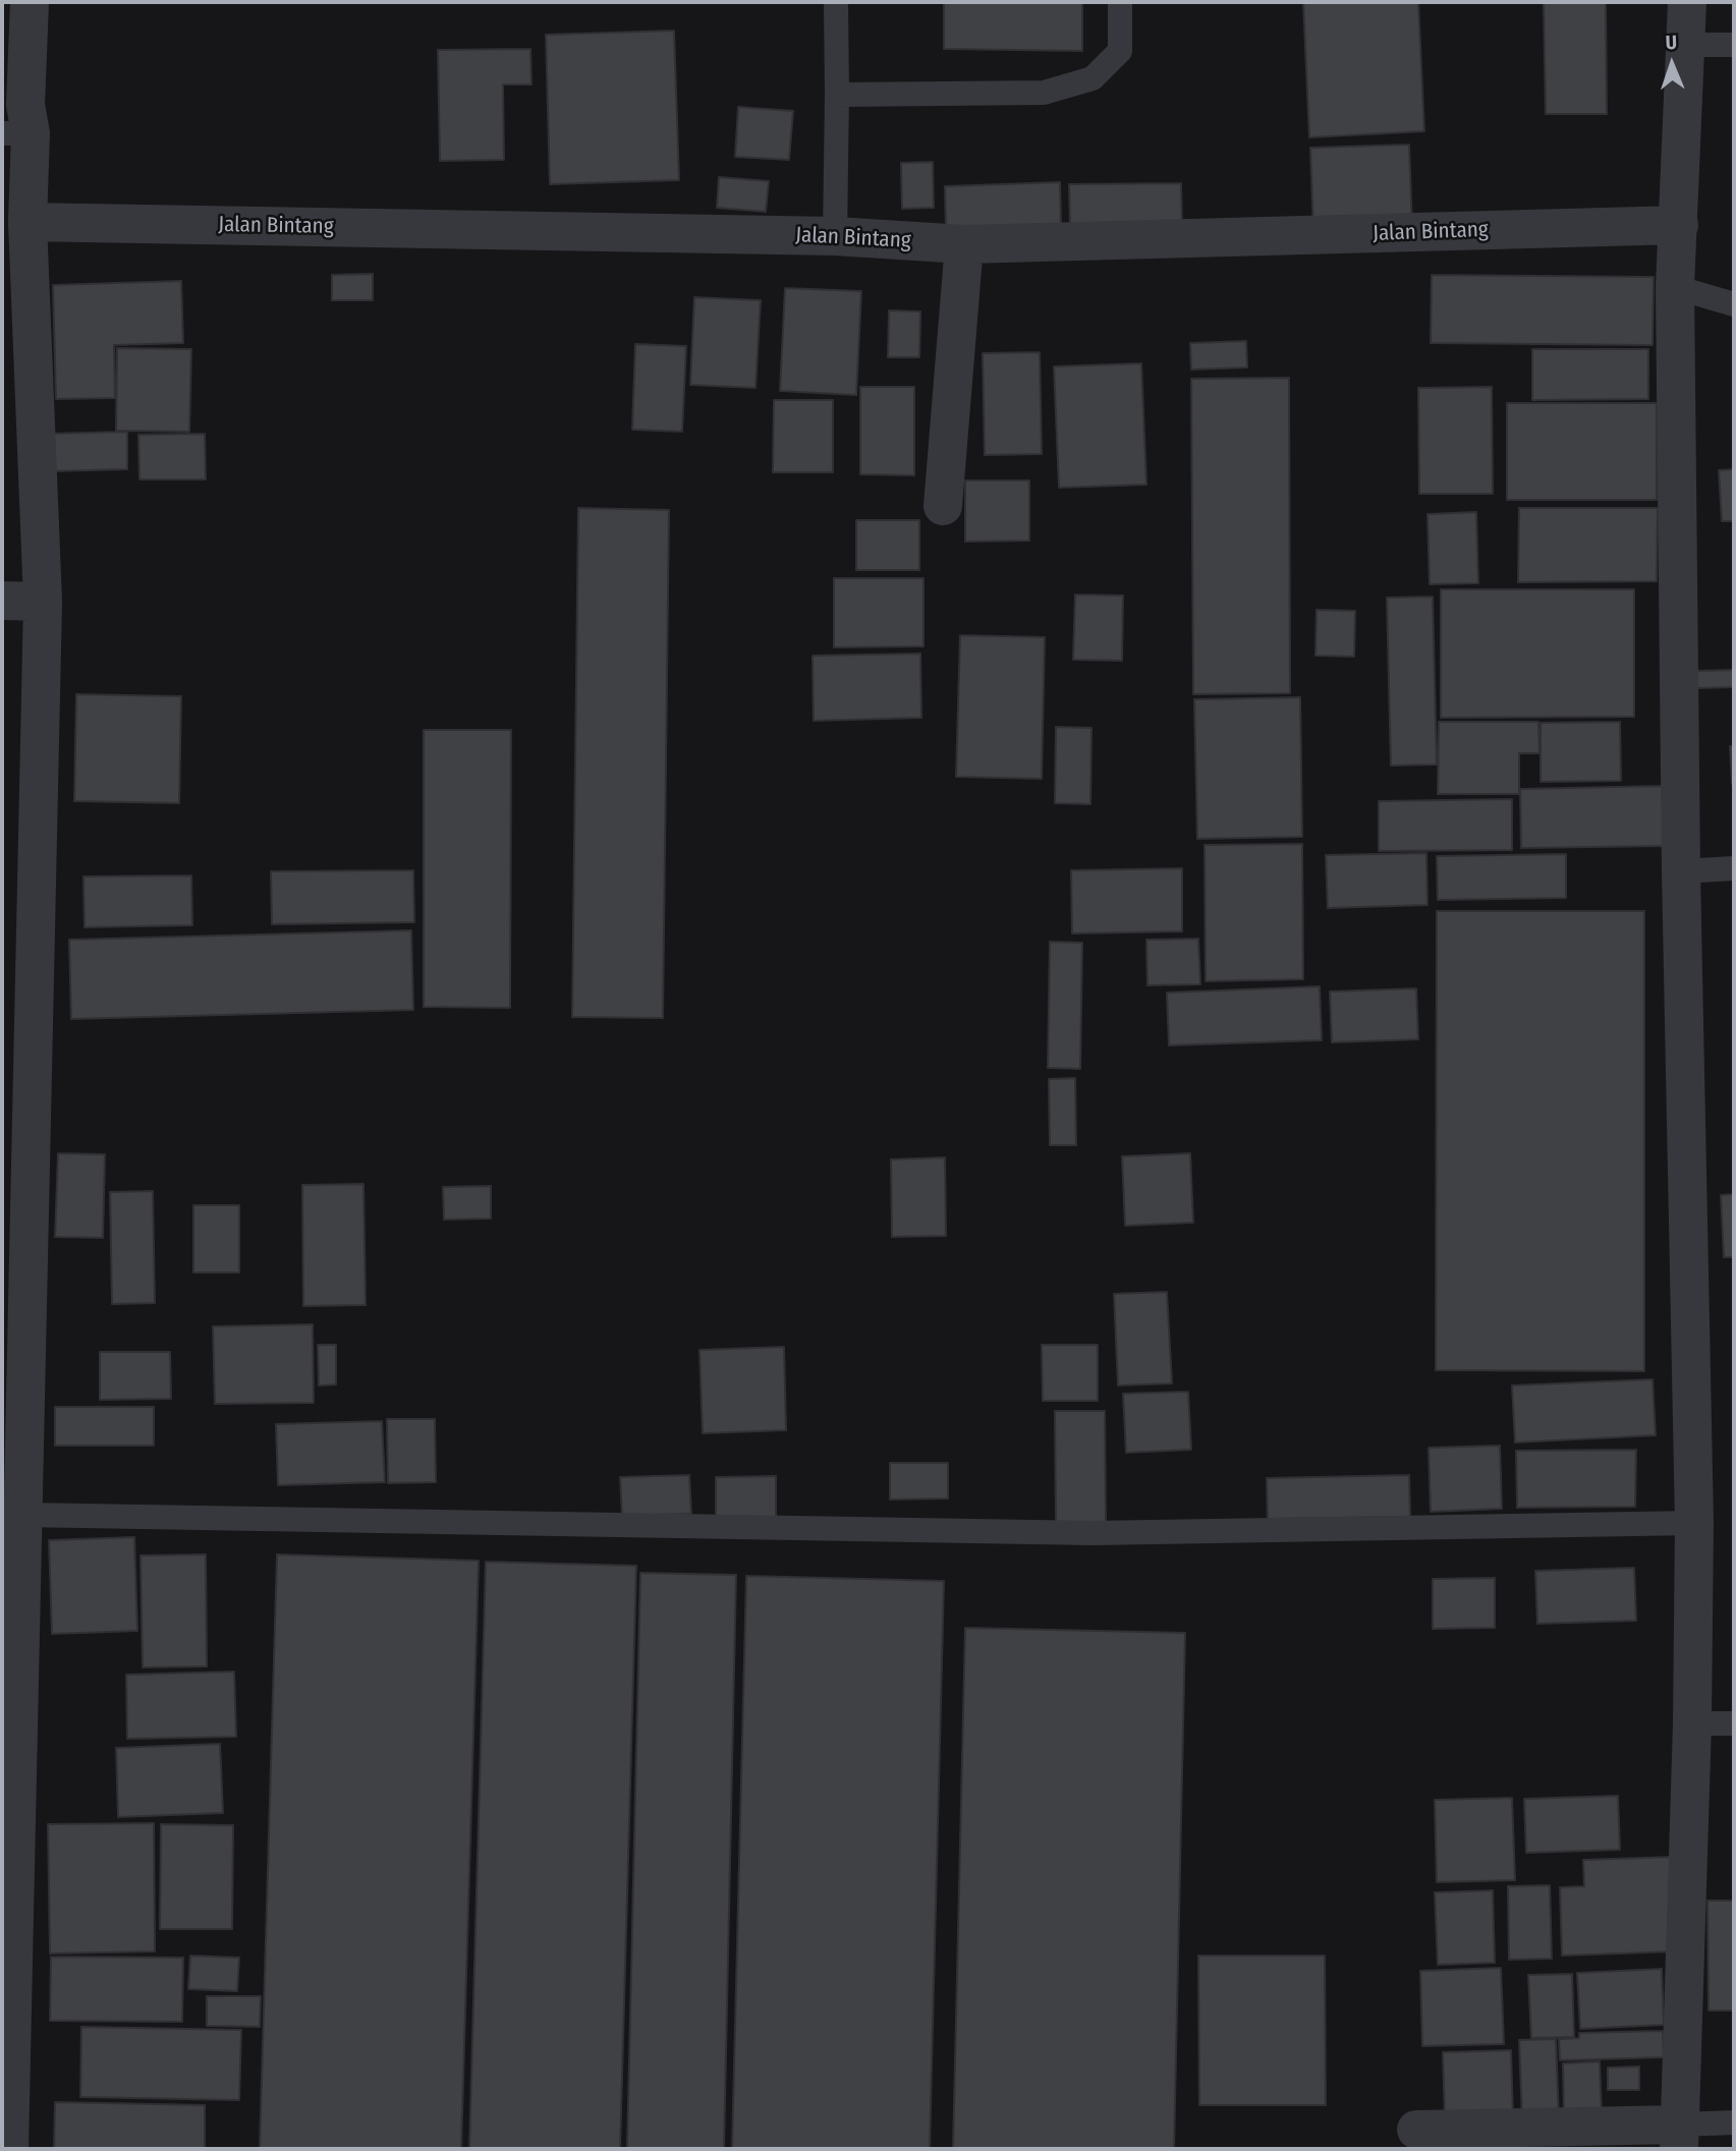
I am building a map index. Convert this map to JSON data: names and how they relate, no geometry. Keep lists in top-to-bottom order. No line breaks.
{"streets":{"street":["Jalan Bintang"]},"north":"top"}
